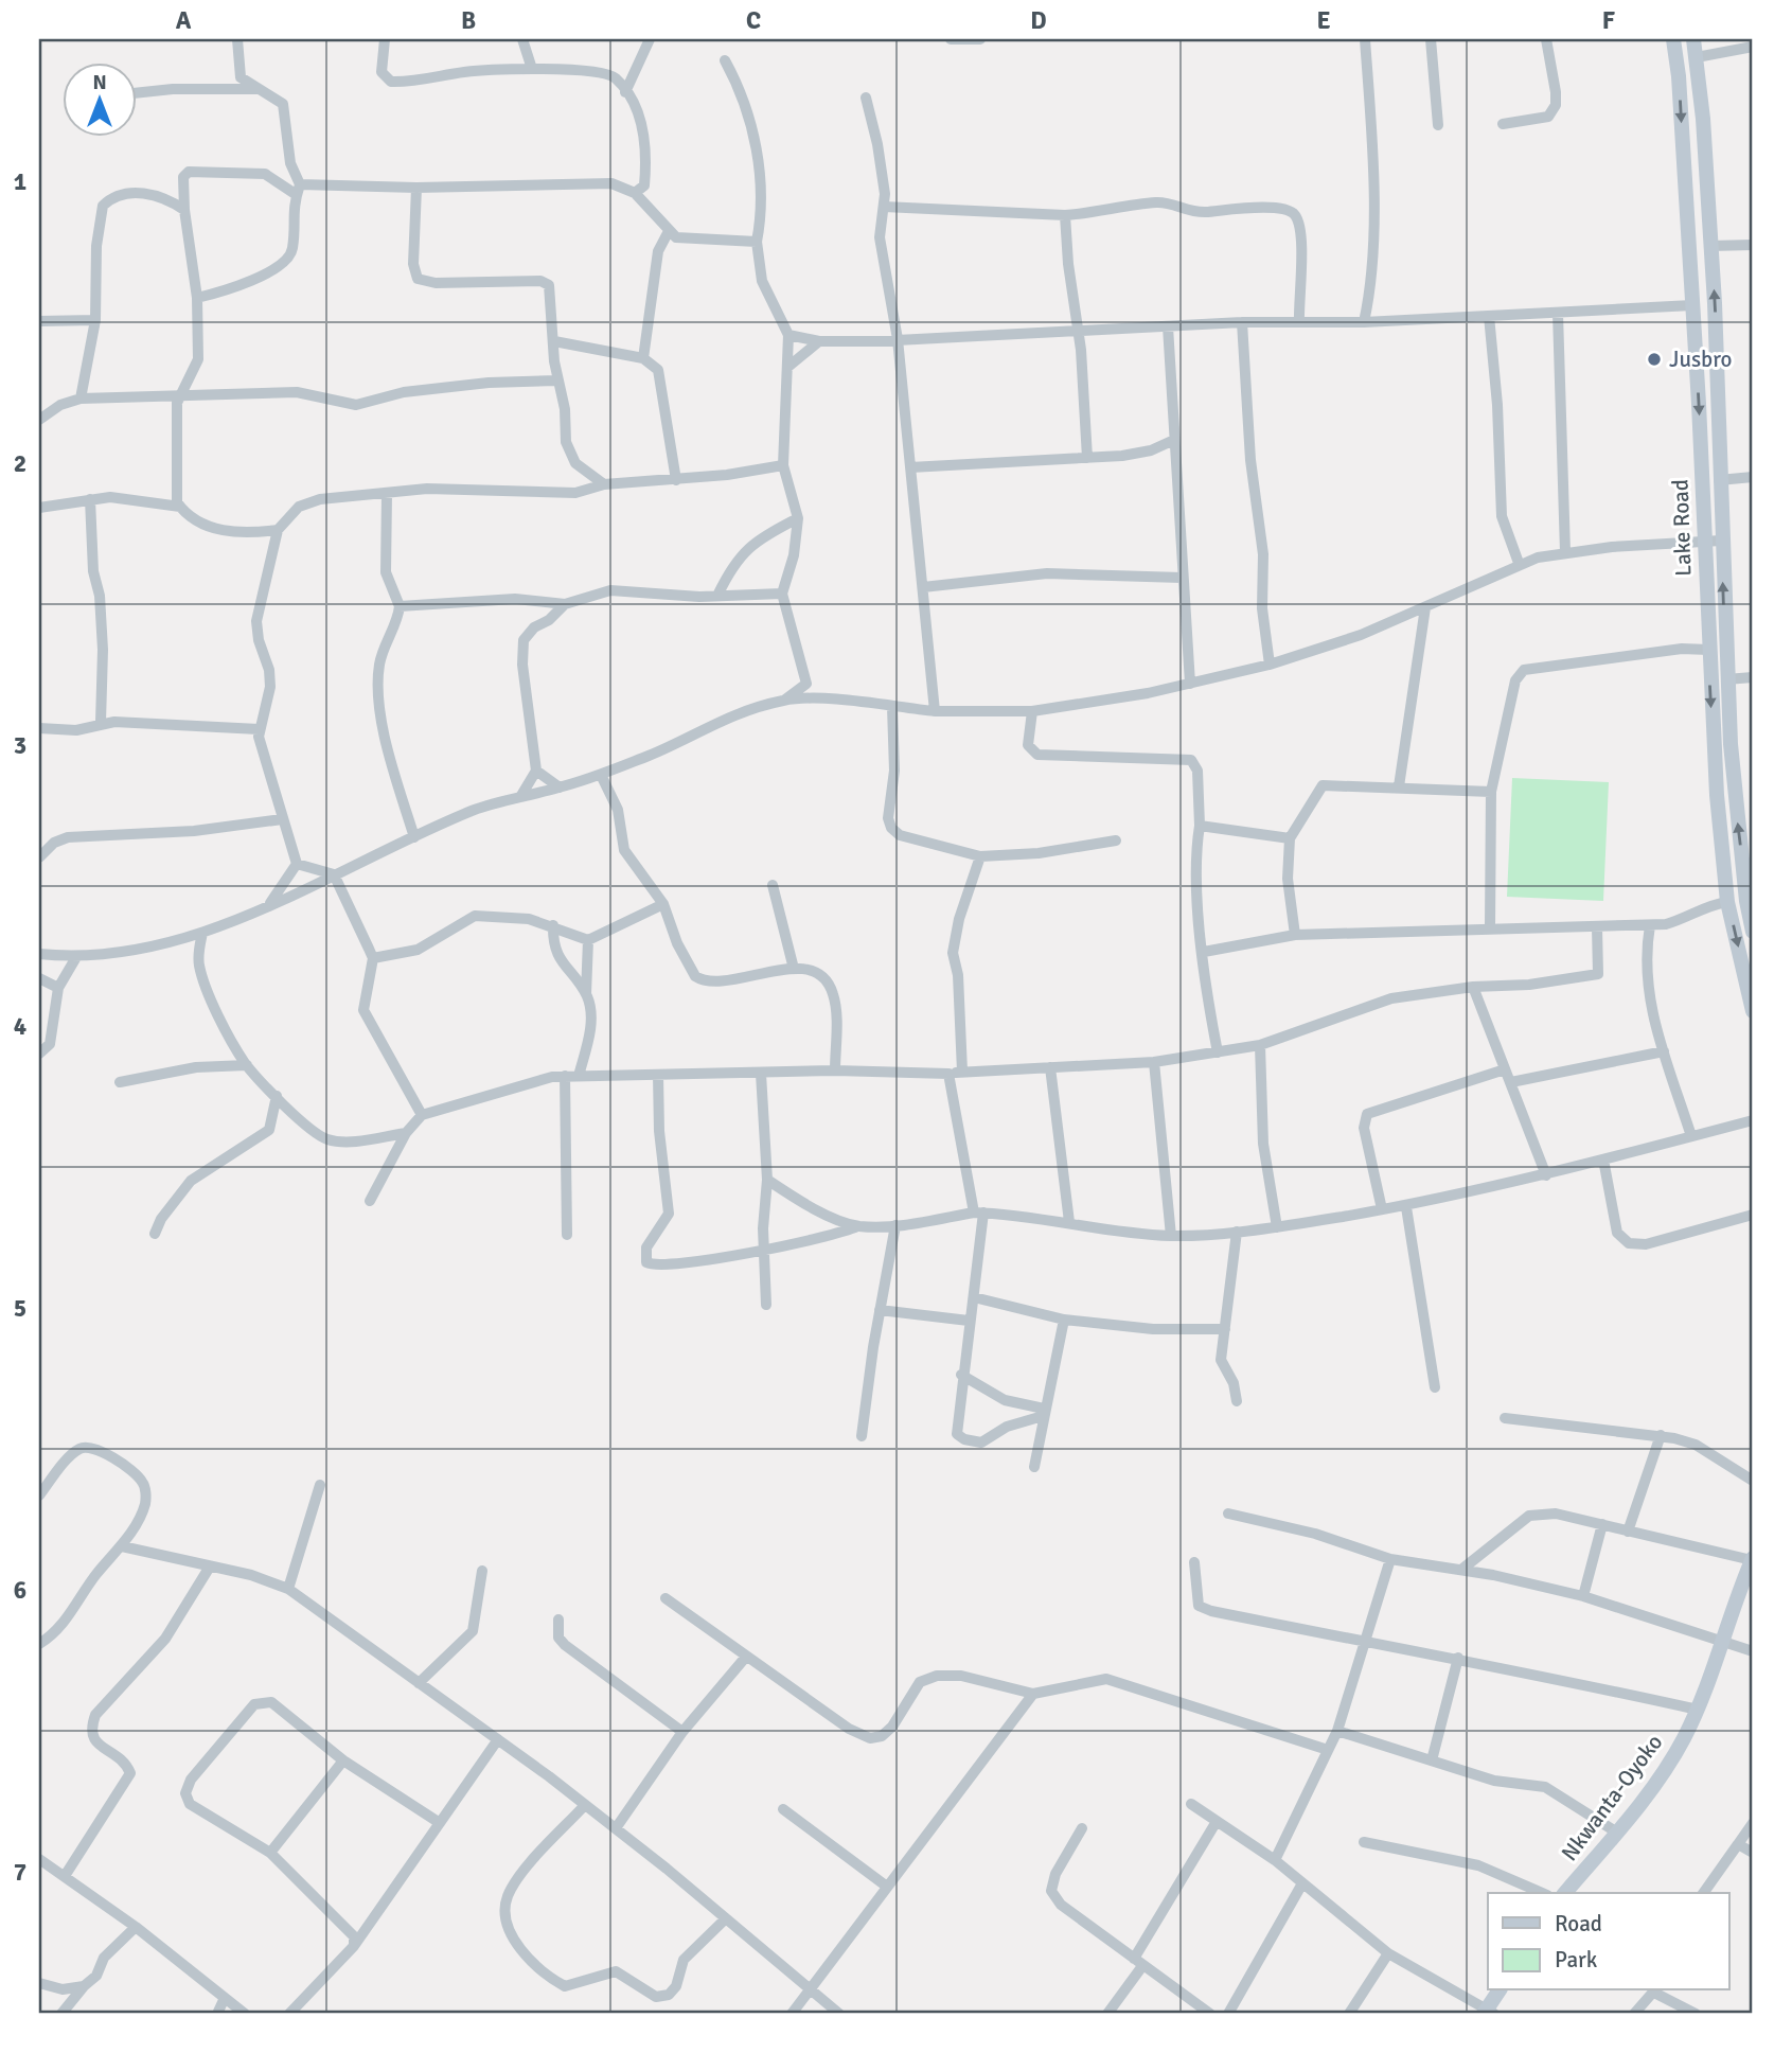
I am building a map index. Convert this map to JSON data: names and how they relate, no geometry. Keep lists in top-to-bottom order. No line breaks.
{"streets":{"main road":["Lake Road","Nkwanta-Oyoko"]},"places":["Jusbro"],"legend":["Road","Park"],"north":"top","grid":{"columns":["A","B","C","D","E","F"],"rows":["1","2","3","4","5","6","7"]}}
